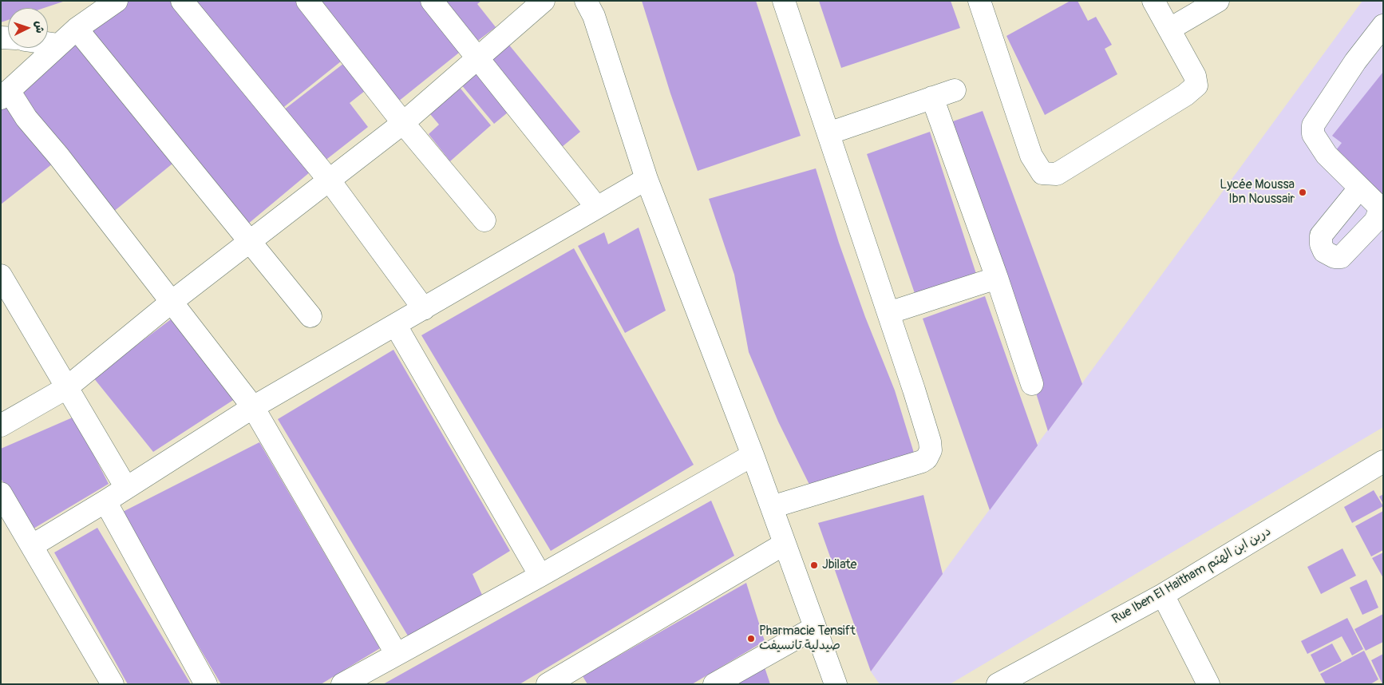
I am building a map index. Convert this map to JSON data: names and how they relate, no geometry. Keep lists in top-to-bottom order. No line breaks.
{"streets":{"street":["Rue Iben El Haitham دربن ابن الهثم"]},"places":["Lycée Moussa Ibn Noussair","Jbilate","Pharmacie Tensift صيدلية تانسيفت"],"north":"right"}
